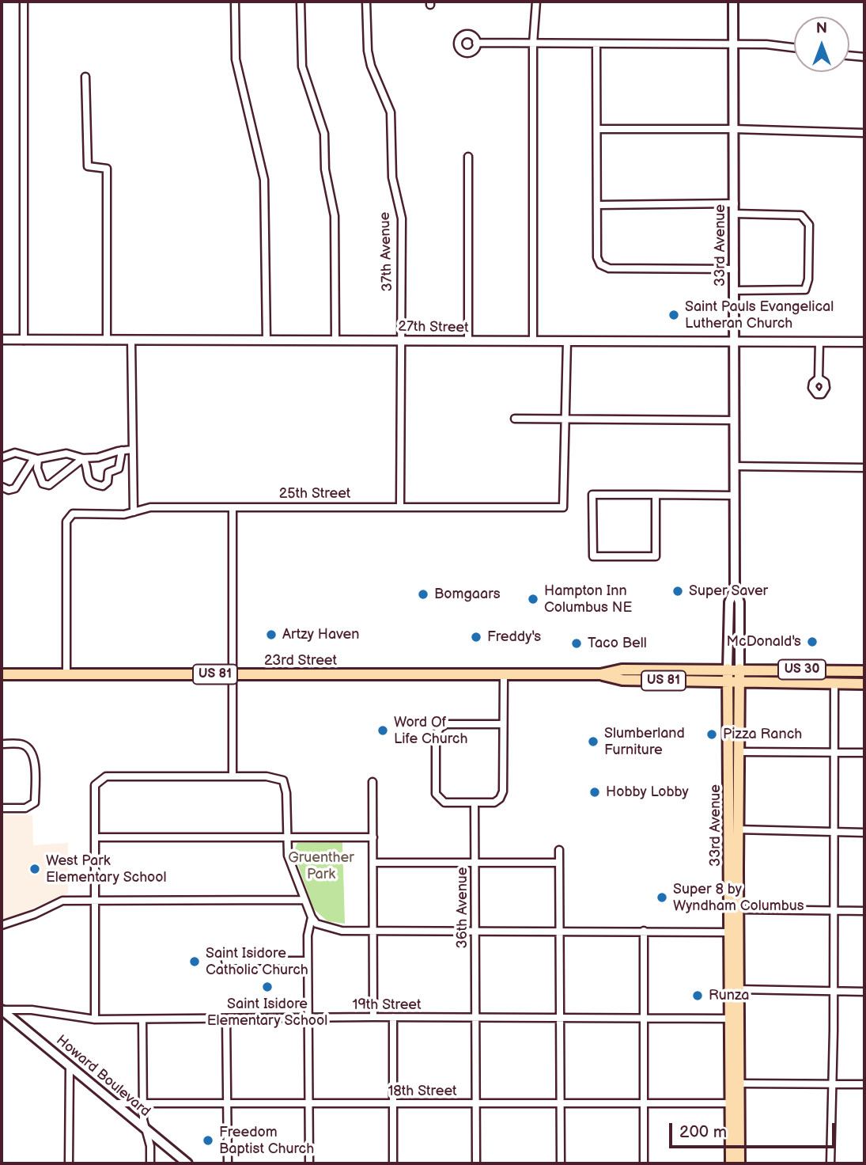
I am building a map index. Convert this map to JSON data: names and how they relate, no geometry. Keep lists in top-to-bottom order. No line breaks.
{"streets":{"highway":["33rd Avenue","23rd Street","US 30","US 81"],"main road":["Howard Boulevard"],"street":["37th Avenue","27th Street","25th Street","36th Avenue","19th Street","18th Street"]},"crossings":[["33rd Avenue","27th Street"],["33rd Avenue","23rd Street"],["33rd Avenue","19th Street"],["33rd Avenue","18th Street"],["37th Avenue","27th Street"],["37th Avenue","25th Street"],["25th Street","23rd Street"],["36th Avenue","19th Street"],["36th Avenue","18th Street"],["19th Street","Howard Boulevard"],["Howard Boulevard","18th Street"]],"parks":["Gruenther Park"],"places":["Saint Pauls Evangelical Lutheran Church","Super Saver","Bomgaars","Hampton Inn Columbus NE","Artzy Haven","Freddy's","McDonald's","Taco Bell","Word Of Life Church","Pizza Ranch","Slumberland Furniture","Hobby Lobby","West Park Elementary School","Super 8 by Wyndham Columbus","Saint Isidore Catholic Church","Saint Isidore Elementary School","Runza","Freedom Baptist Church"],"scale_bar":"200 m","north":"top"}
